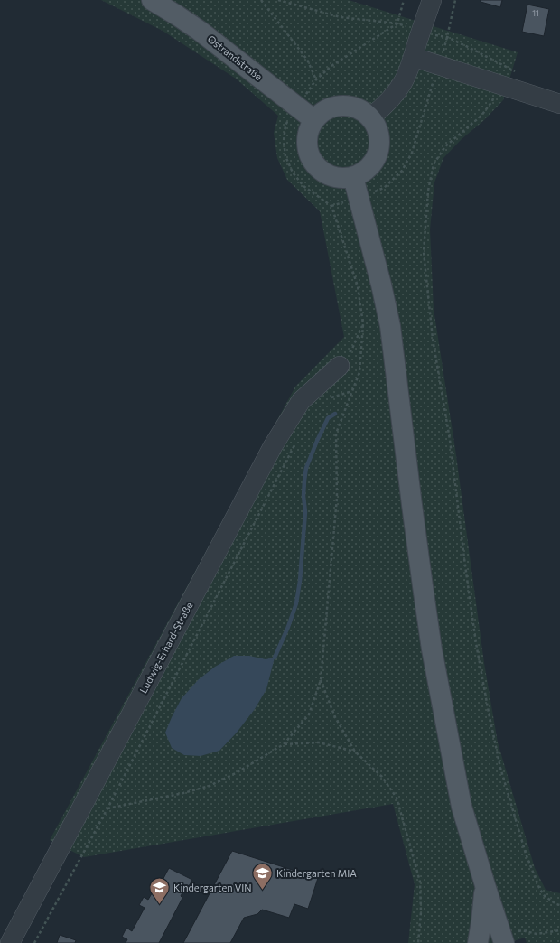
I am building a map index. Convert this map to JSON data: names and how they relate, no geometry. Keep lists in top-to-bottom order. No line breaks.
{"streets":{"main road":["Ostrandstraße"],"street":["Ludwig-Erhard-Straße"]},"places":{"school or university":["Kindergarten MIA","Kindergarten VIN"]},"house_numbers":["11"]}
